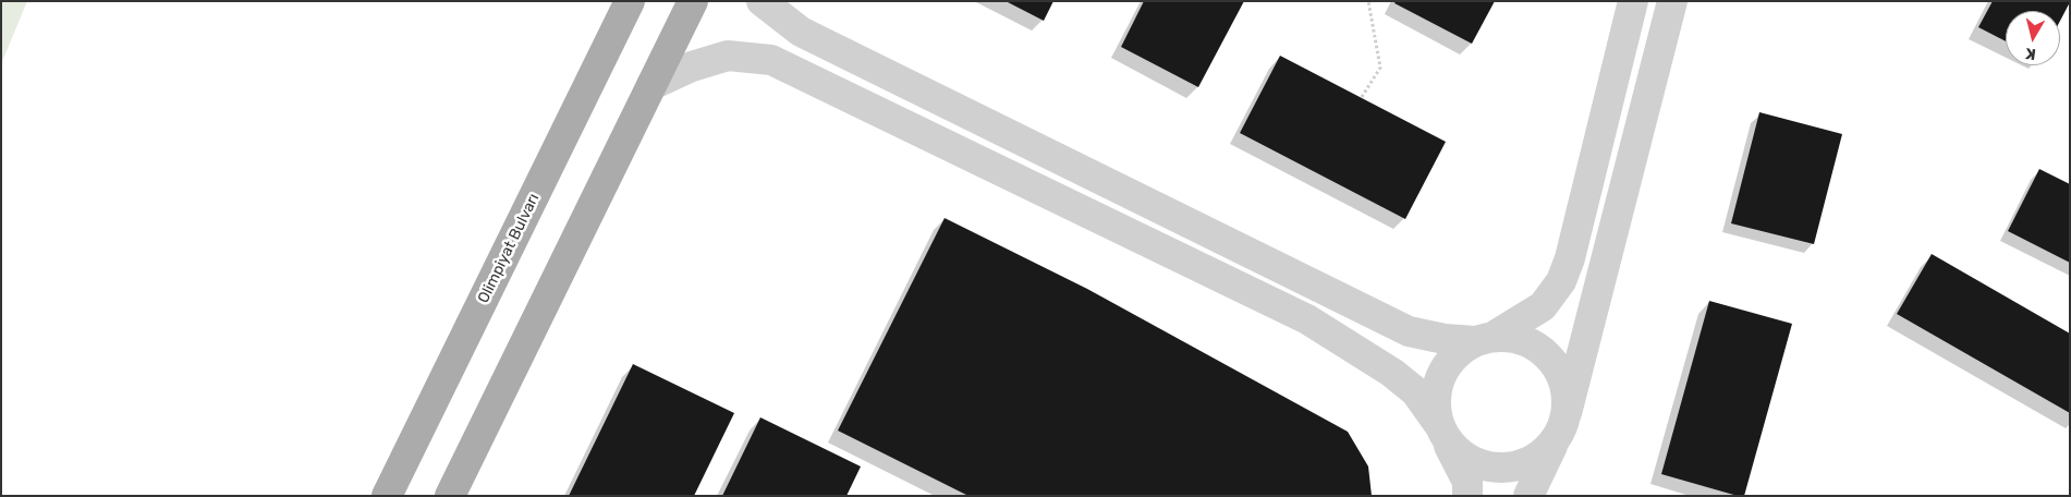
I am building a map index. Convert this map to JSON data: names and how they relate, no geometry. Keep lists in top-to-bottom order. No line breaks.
{"streets":{"main road":["Olimpiyat Bulvarı"]},"north":"bottom"}
